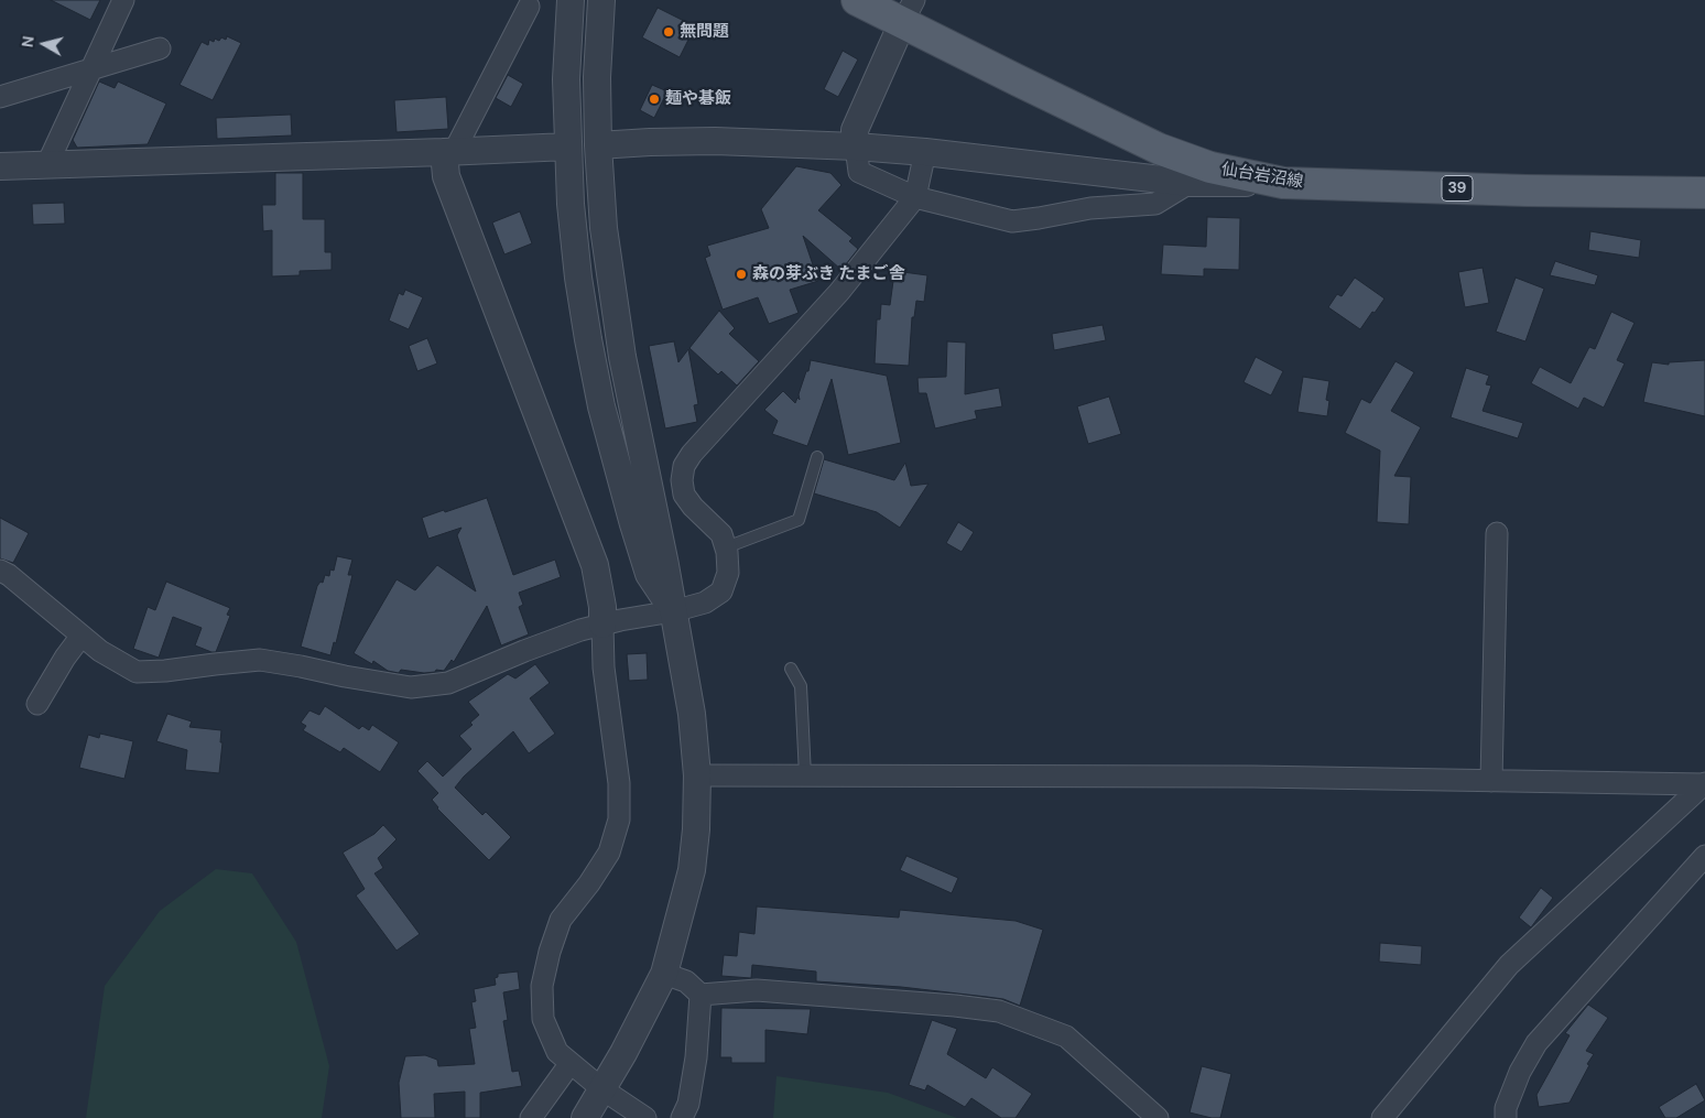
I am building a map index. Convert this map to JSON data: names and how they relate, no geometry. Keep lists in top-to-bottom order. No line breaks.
{"streets":{"main road":["仙台岩沼線","39"]},"places":["無問題","麺や碁飯","森の芽ぶき たまご舎"],"north":"left"}
